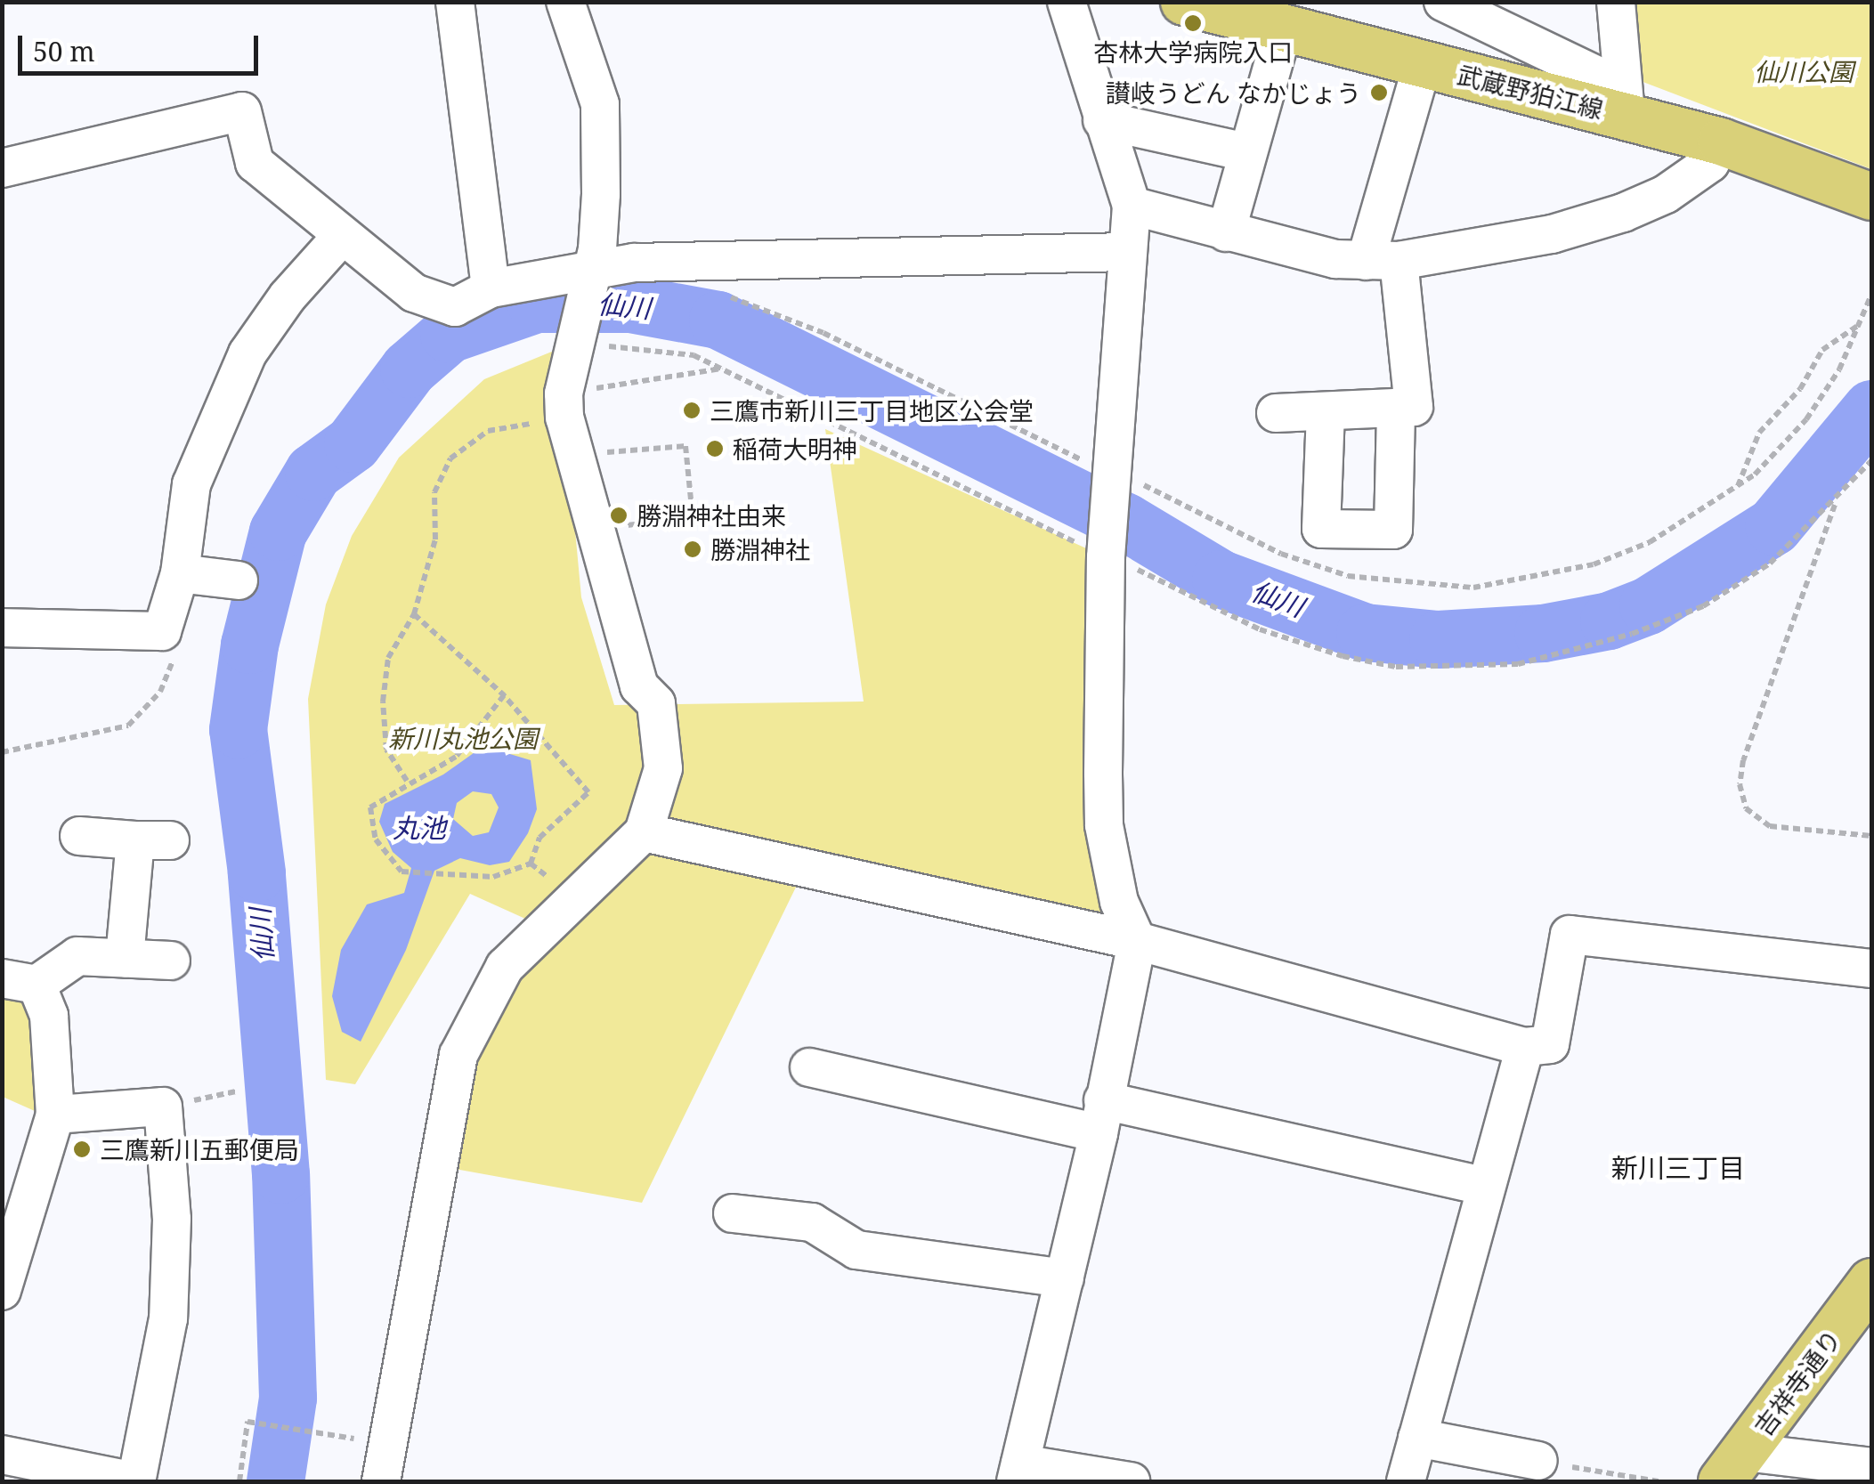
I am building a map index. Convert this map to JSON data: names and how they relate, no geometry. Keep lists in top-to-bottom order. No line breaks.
{"streets":{"main road":["武蔵野狛江線","吉祥寺通り"]},"districts":["新川三丁目"],"water":["仙川","丸池"],"parks":["仙川公園","新川丸池公園"],"places":["杏林大学病院入口","讃岐うどん なかじょう","三鷹市新川三丁目地区公会堂","稲荷大明神","勝淵神社由来","勝淵神社","三鷹新川五郵便局"],"scale_bar":"50 m"}
